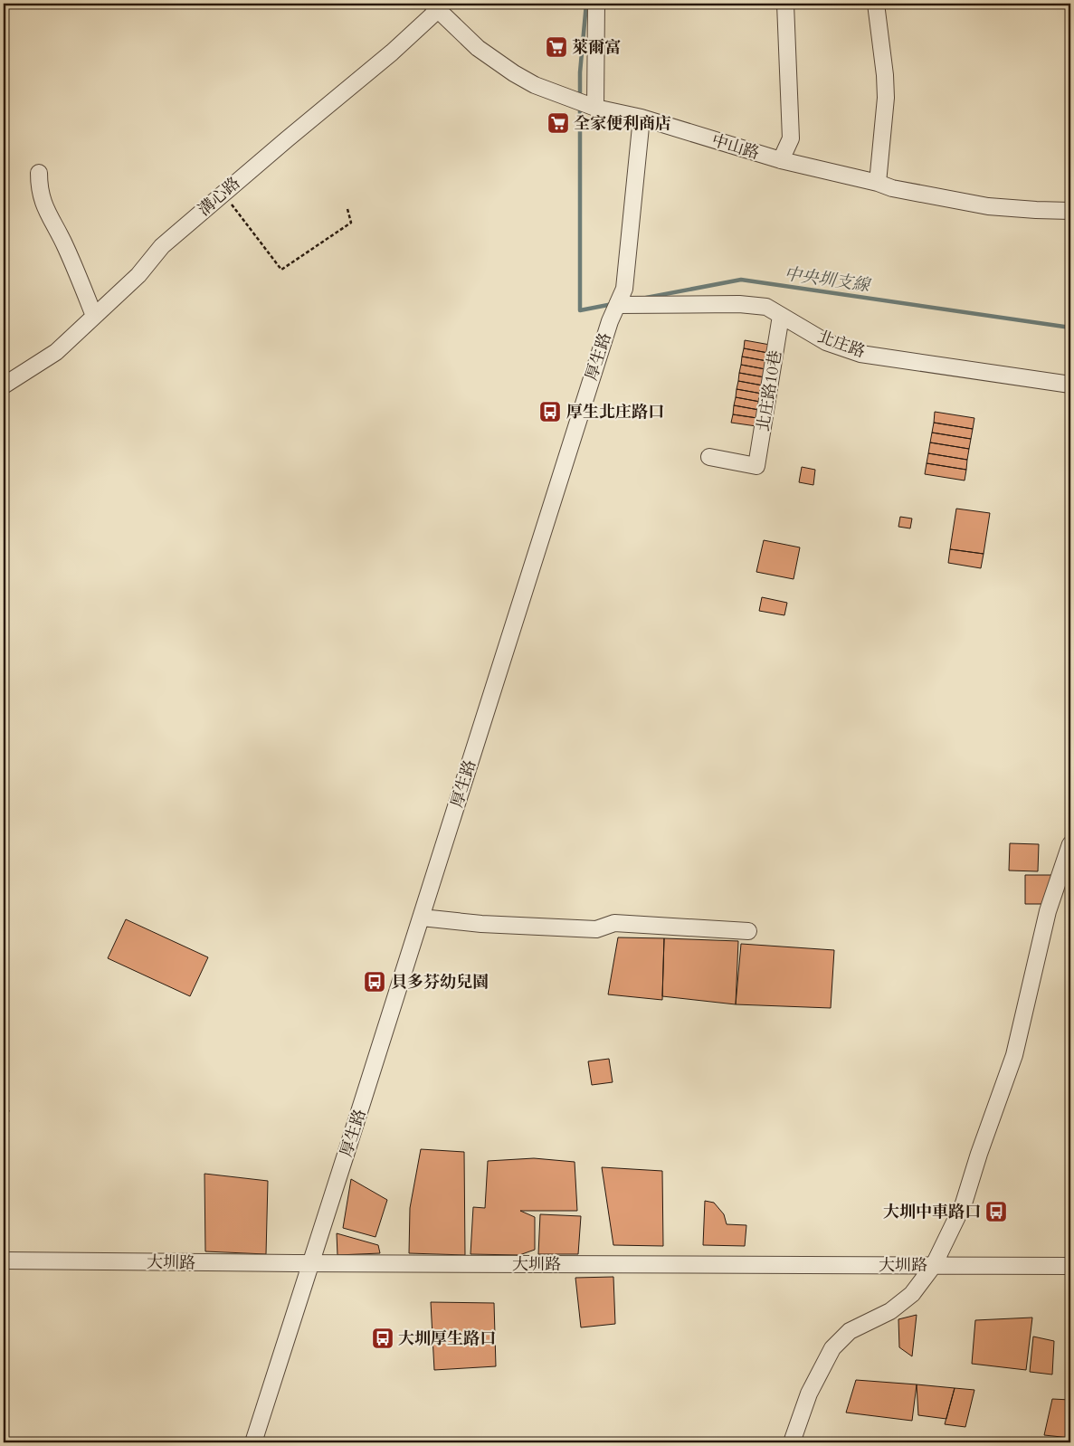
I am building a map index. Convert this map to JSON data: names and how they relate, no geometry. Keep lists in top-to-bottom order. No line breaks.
{"streets":{"street":["中山路","溝心路","北庄路","厚生路","北庄路10巷","大圳路"]},"crossings":[["中山路","溝心路"],["中山路","厚生路"],["北庄路","厚生路"],["北庄路","北庄路10巷"],["厚生路","大圳路"]],"water":["中央圳支線"],"places":{"supermarket":["萊爾富","全家便利商店"],"bus stop":["厚生北庄路口","貝多芬幼兒園","大圳中車路口","大圳厚生路口"]}}
